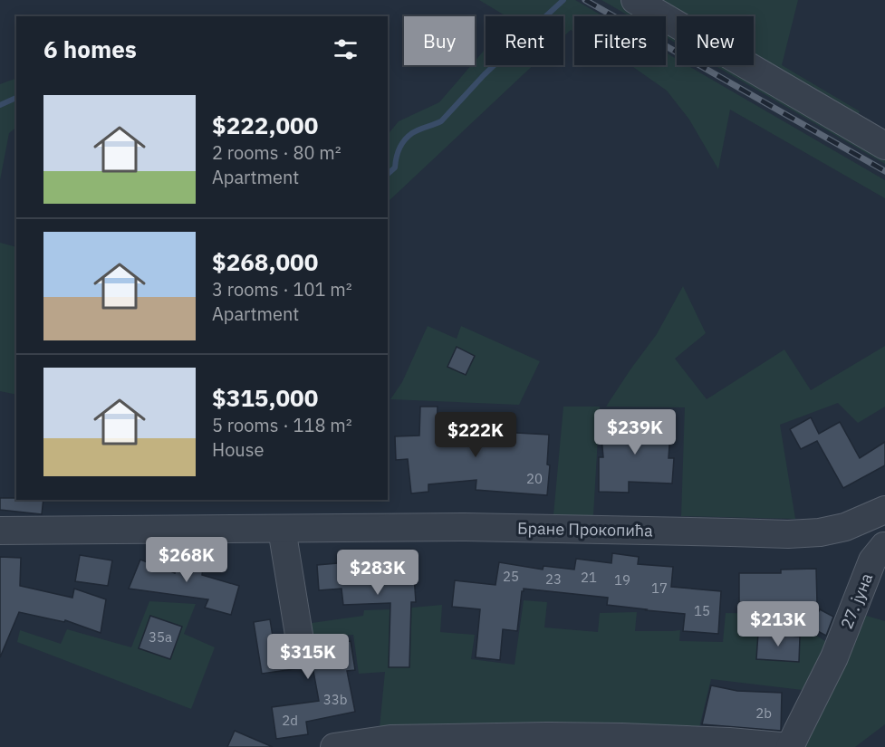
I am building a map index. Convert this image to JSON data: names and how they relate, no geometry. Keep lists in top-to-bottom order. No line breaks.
{"streets":{"street":["Бране Прокопића","27. јуна"]},"house_numbers":["20","25","21","23","19","17","15","35a","33b","2b","2d"],"page":{"chip":["Buy","Rent","Filters","New"],"heading":"6 homes","list":[{"name":"$222,000","note":"2 rooms · 80 m² · Apartment"},{"name":"$268,000","note":"3 rooms · 101 m² · Apartment"},{"name":"$315,000","note":"5 rooms · 118 m² · House"}],"price":["$239K","$222K","$268K","$283K","$213K","$315K"]}}
